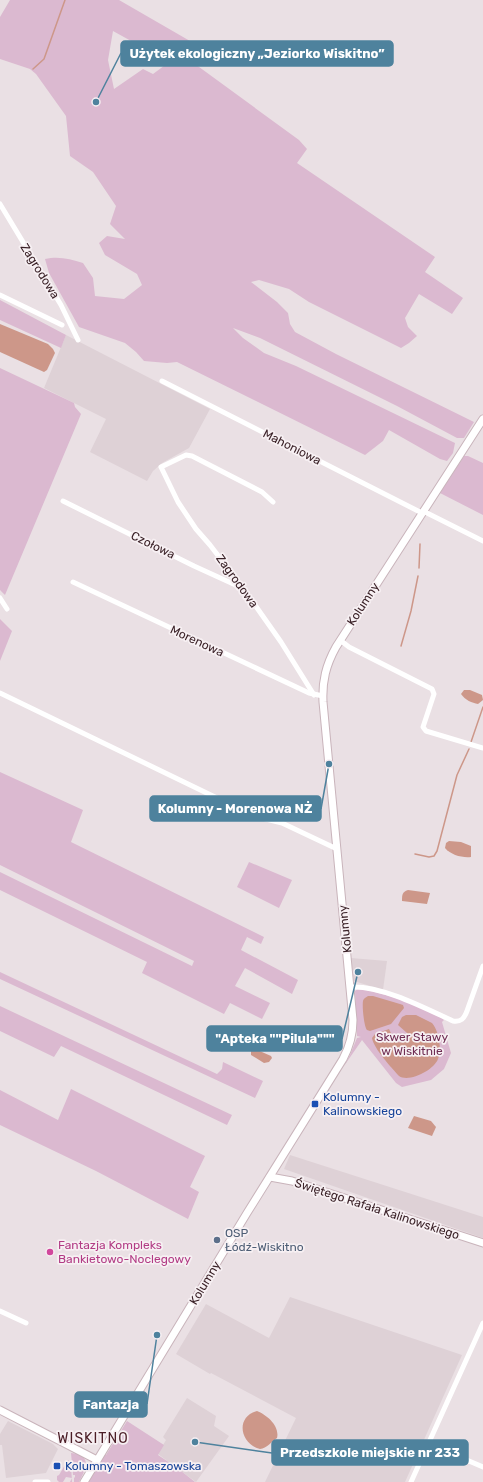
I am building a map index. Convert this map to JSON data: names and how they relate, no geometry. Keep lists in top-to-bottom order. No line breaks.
{"streets":{"street":["Zagrodowa","Mahoniowa","Czołowa","Kolumny","Morenowa","Świętego Rafała Kalinowskiego"]},"crossings":[["Zagrodowa","Czołowa"],["Zagrodowa","Morenowa"],["Mahoniowa","Kolumny"],["Kolumny","Morenowa"],["Kolumny","Świętego Rafała Kalinowskiego"]],"districts":["WISKITNO"],"parks":["Skwer Stawy w Wiskitnie"],"places":{"other":["Użytek ekologiczny „Jeziorko Wiskitno”","Kolumny - Morenowa NŻ","\"Apteka \"\"Pilula\"\"\"","OSP Łódź-Wiskitno","Fantazja Kompleks Bankietowo-Noclegowy","Fantazja","Przedszkole miejskie nr 233"],"transit":["Kolumny - Kalinowskiego","Kolumny - Tomaszowska"]}}
